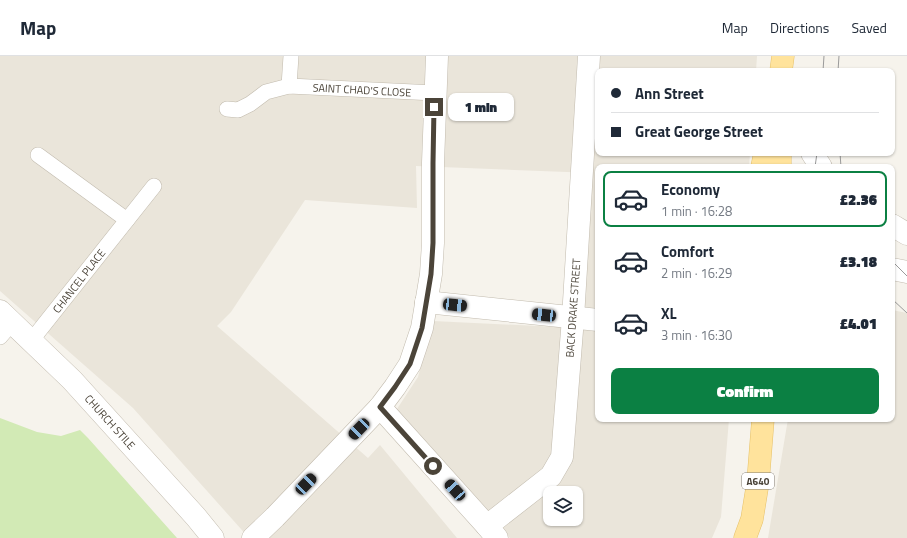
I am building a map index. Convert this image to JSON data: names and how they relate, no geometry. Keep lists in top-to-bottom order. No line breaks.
{"streets":{"main road":["A640"],"street":["BACK DRAKE STREET","CHURCH STILE"],"lane":["SAINT CHAD'S CLOSE","CHANCEL PLACE"]},"crossings":[["CHANCEL PLACE","CHURCH STILE"]],"page":{"header":"Map","nav":["Map","Directions","Saved"],"banner":["Ann Street","Great George Street"],"bubble":"1 min","list":[{"name":"Economy","note":"1 min · 16:28","value":"£2.36"},{"name":"Comfort","note":"2 min · 16:29","value":"£3.18"},{"name":"XL","note":"3 min · 16:30","value":"£4.01"}],"buttons":"Confirm"}}
